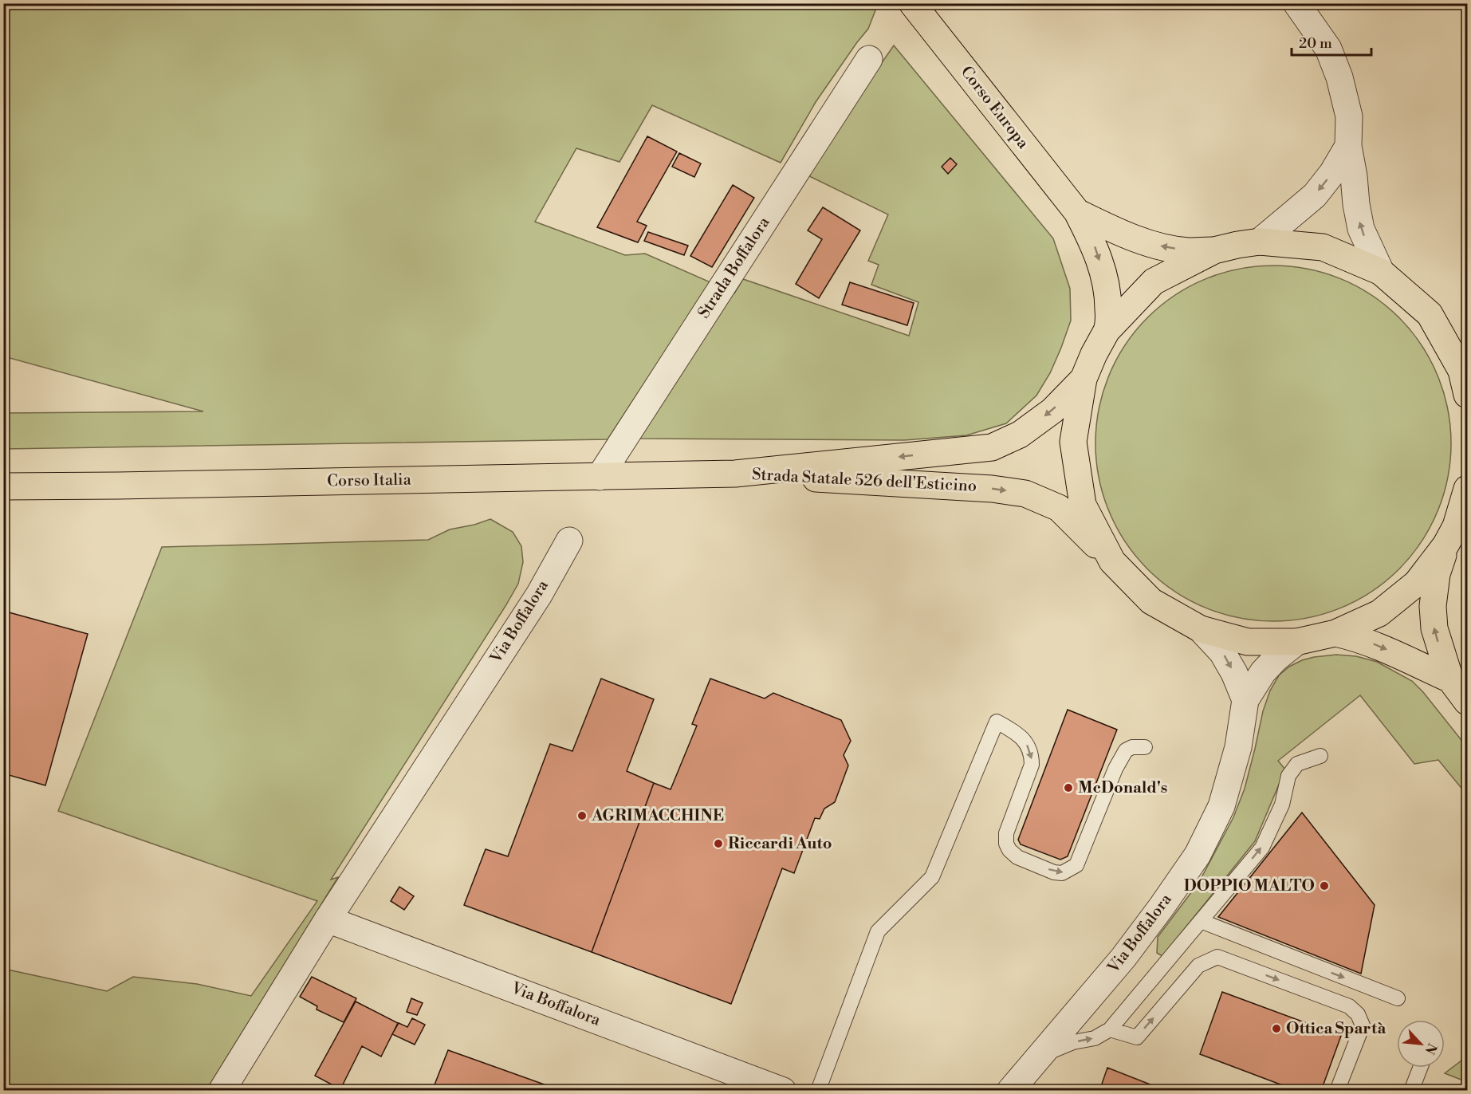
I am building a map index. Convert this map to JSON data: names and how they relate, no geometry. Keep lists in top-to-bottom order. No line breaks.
{"streets":{"main road":["Corso Europa","Corso Italia","Strada Statale 526 dell'Esticino"],"street":["Strada Boffalora","Via Boffalora"]},"crossings":[["Corso Europa","Strada Statale 526 dell'Esticino"],["Corso Europa","Via Boffalora"],["Strada Boffalora","Corso Italia"],["Corso Italia","Strada Statale 526 dell'Esticino"]],"places":["McDonald's","AGRIMACCHINE","Riccardi Auto","DOPPIO MALTO","Ottica Spartà"],"scale_bar":"20 m","north":"bottom right"}
